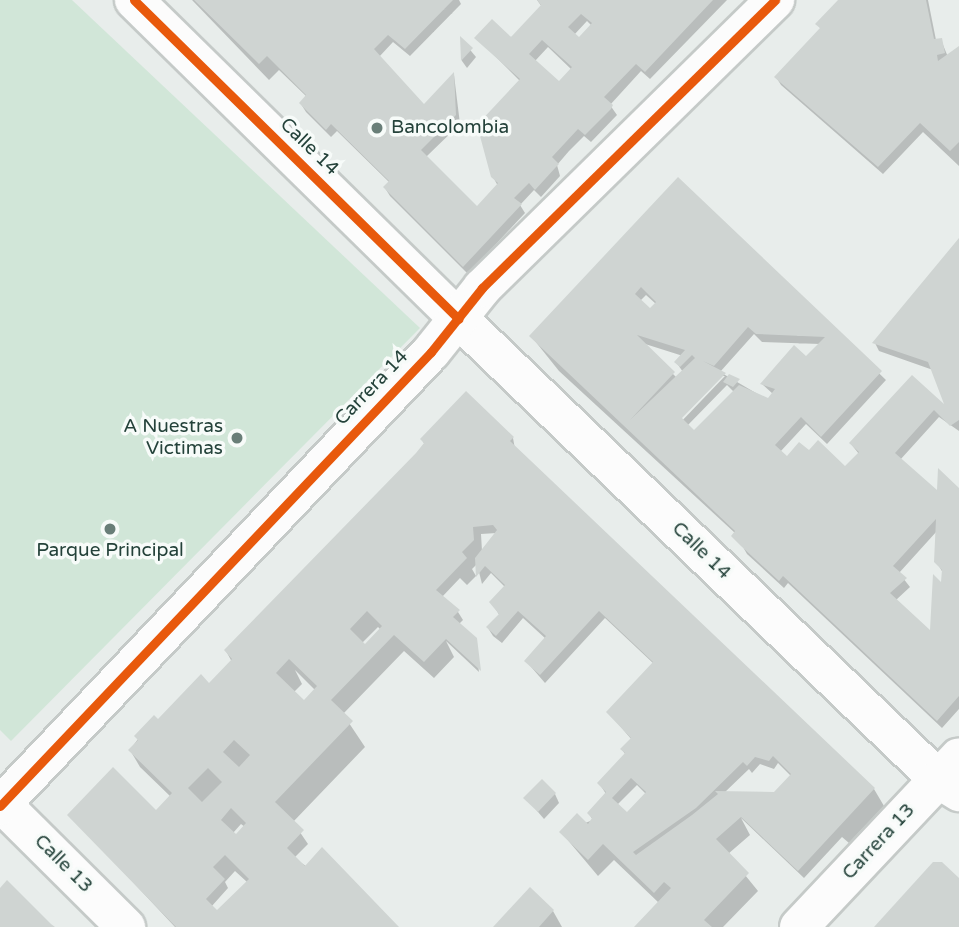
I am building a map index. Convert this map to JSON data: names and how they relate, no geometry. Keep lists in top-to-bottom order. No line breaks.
{"streets":{"street":["Calle 14","Carrera 14","Carrera 13","Calle 13"]},"crossings":[["Calle 14","Carrera 14"],["Calle 14","Carrera 13"],["Carrera 14","Calle 13"]],"places":["Bancolombia","A Nuestras Victimas","Parque Principal"]}
